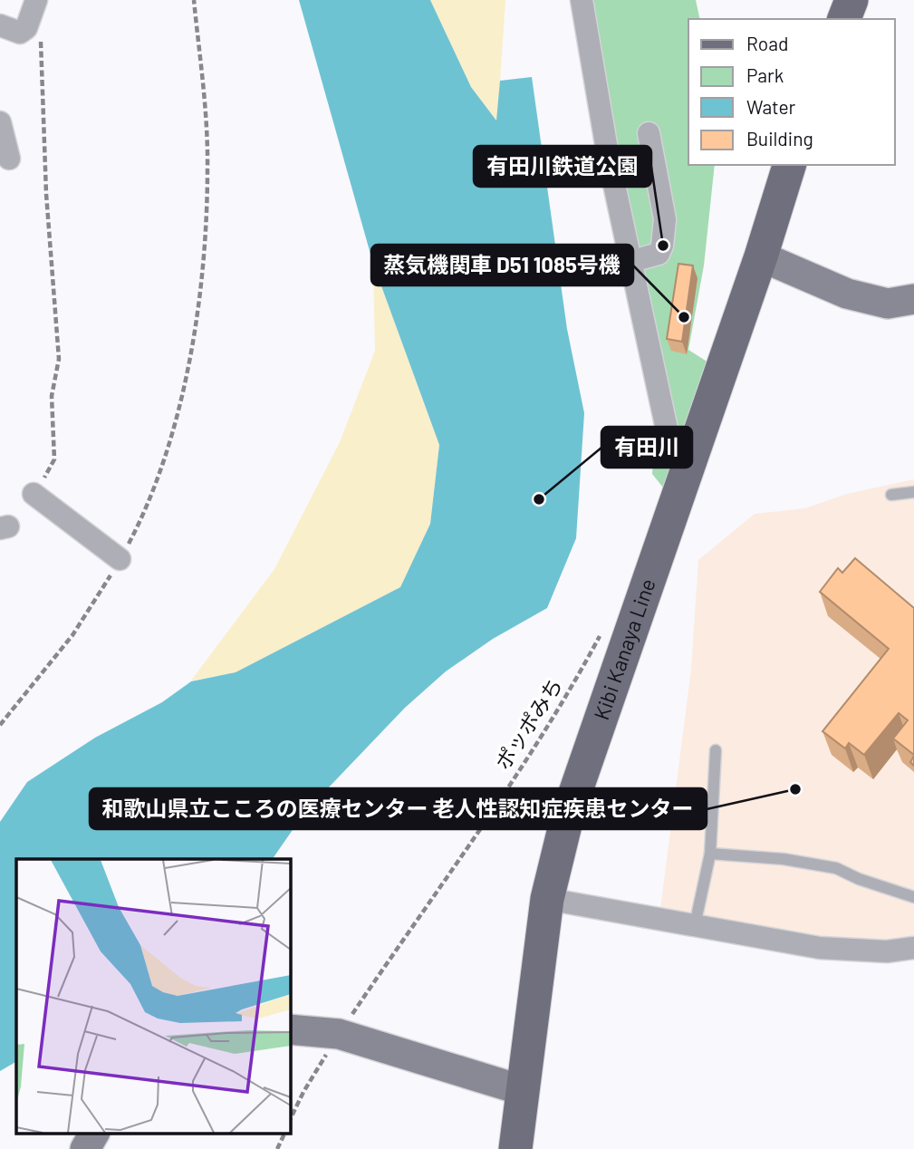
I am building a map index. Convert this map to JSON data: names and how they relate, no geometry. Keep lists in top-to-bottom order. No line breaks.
{"streets":{"main road":["Kibi Kanaya Line"],"path":["ポッポみち"]},"places":["有田川鉄道公園","蒸気機関車 D51 1085号機","有田川","和歌山県立こころの医療センター 老人性認知症疾患センター"],"legend":["Road","Park","Water","Building"]}
